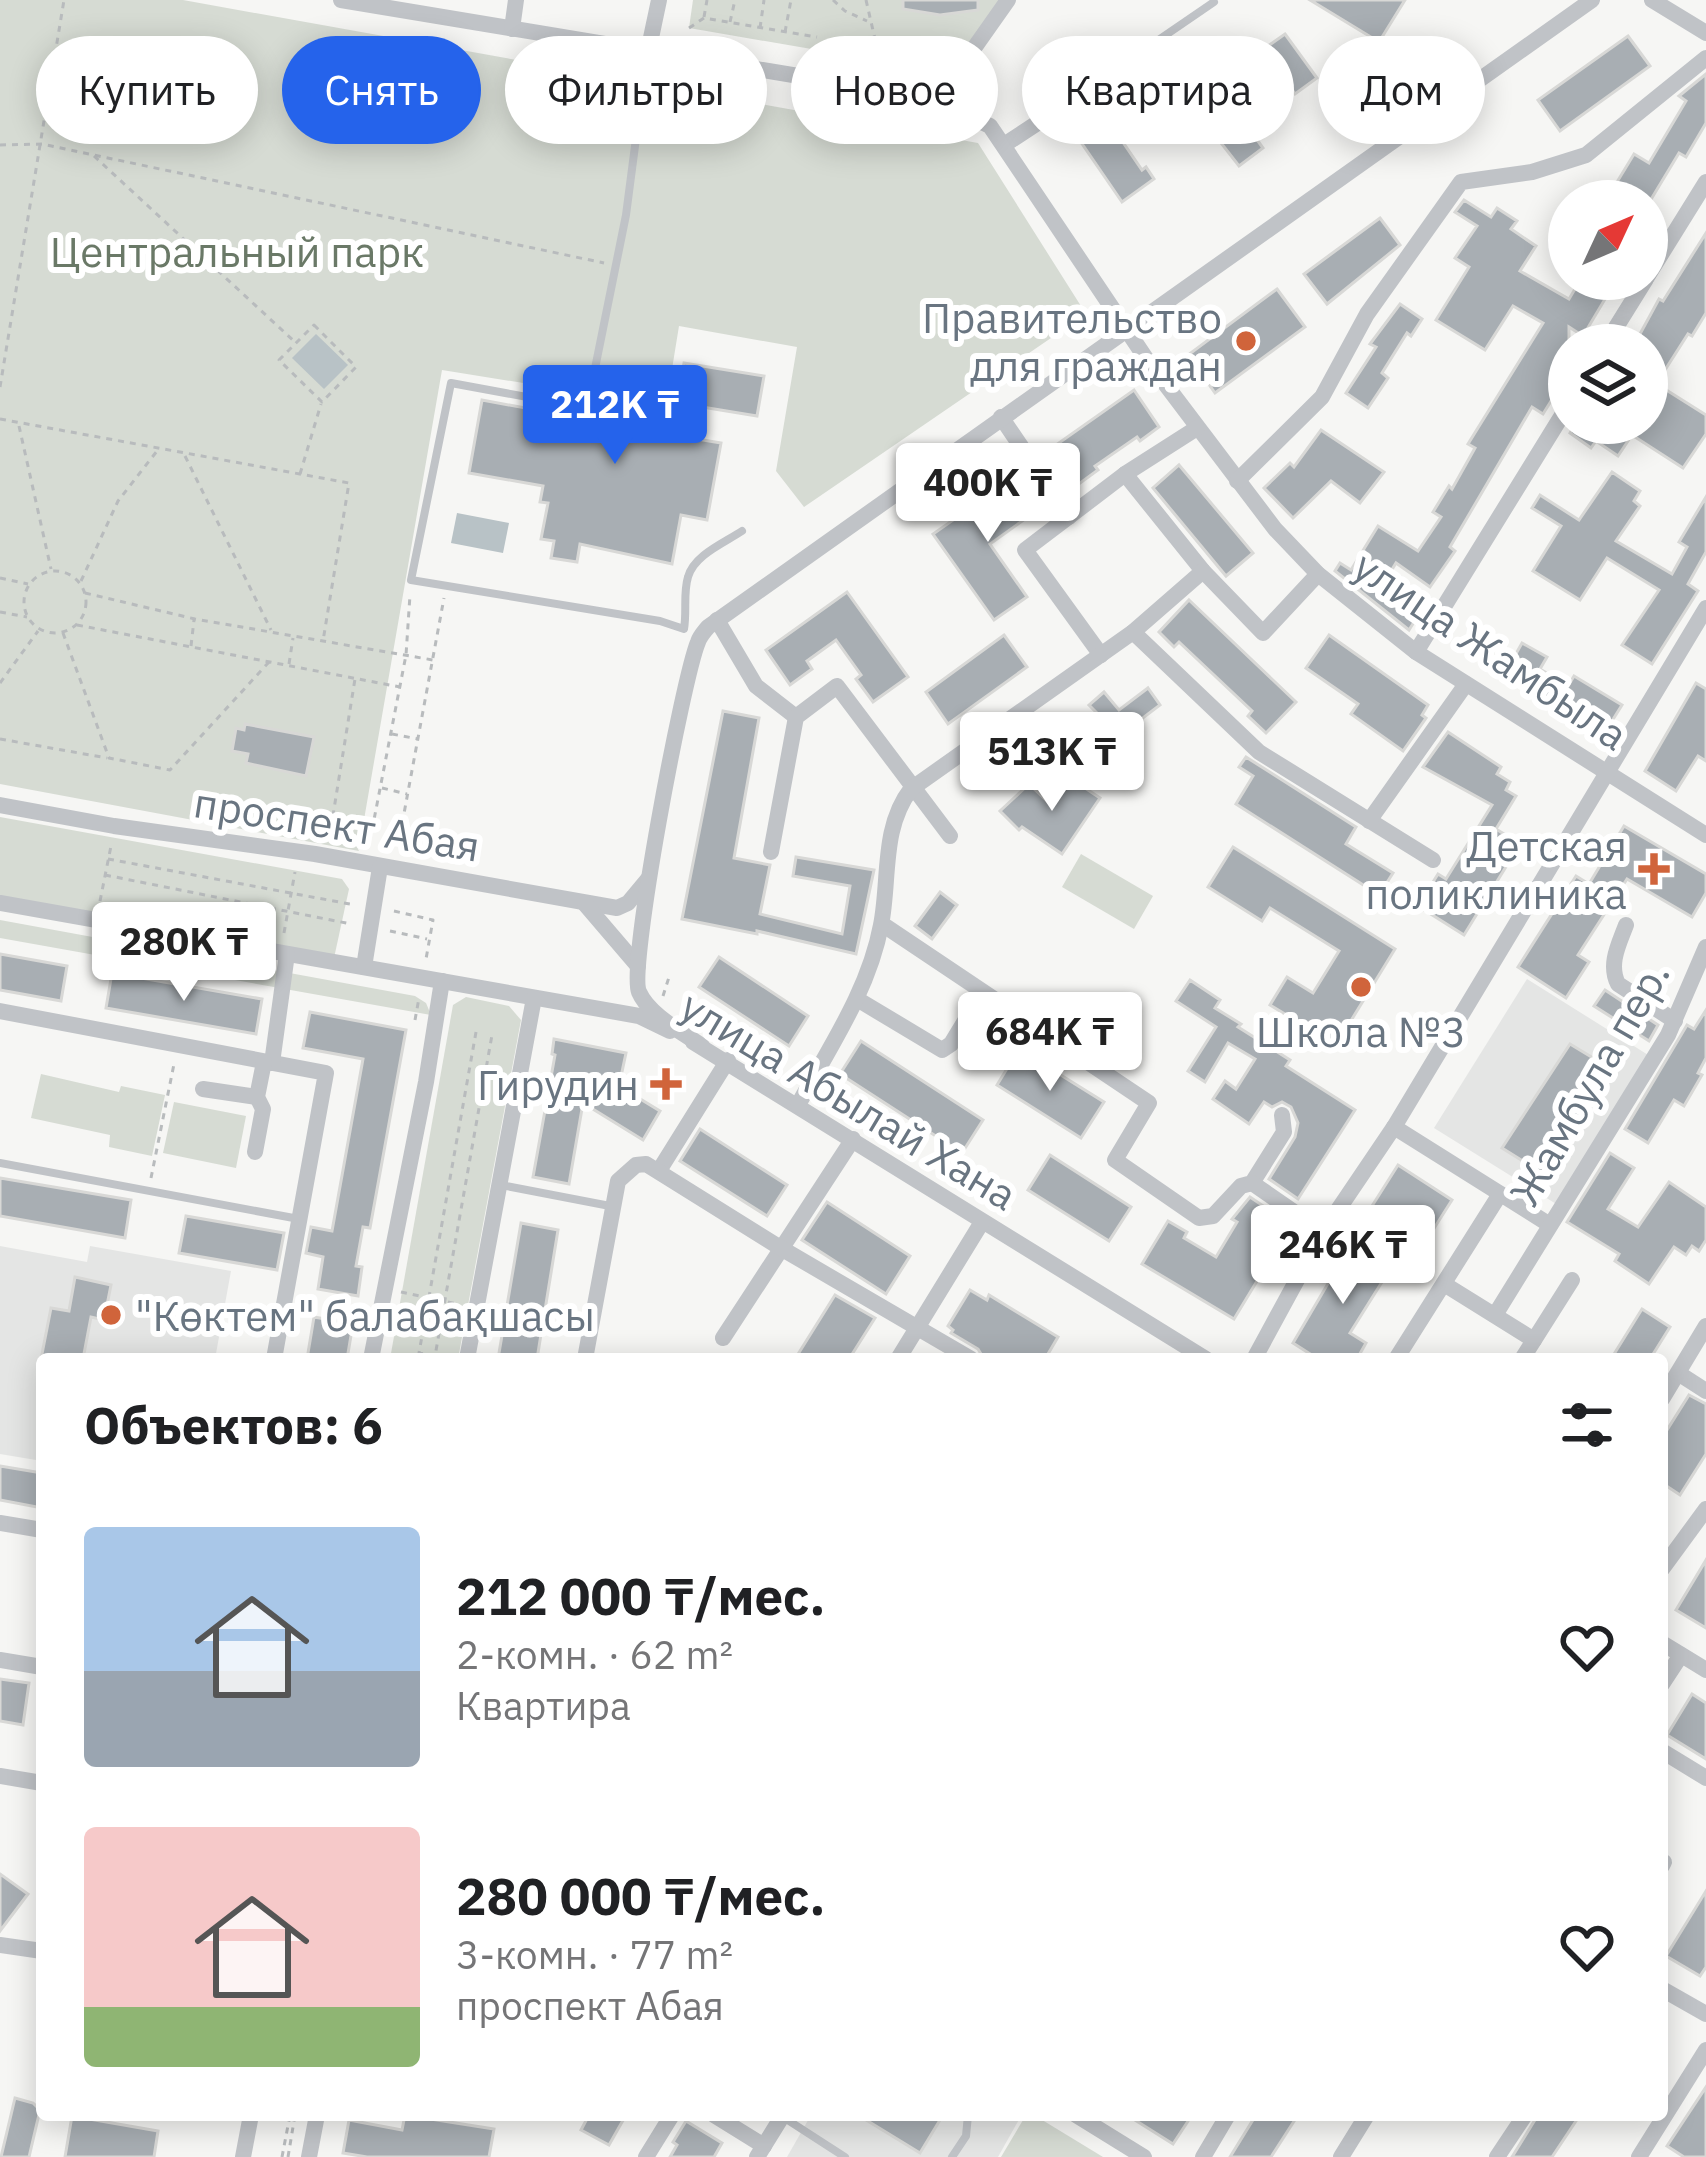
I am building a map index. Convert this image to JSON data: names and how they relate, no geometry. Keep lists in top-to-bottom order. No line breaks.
{"streets":{"street":["улица Жамбыла","проспект Абая","Жамбула пер.","улица Абылай Хана"]},"parks":["Центральный парк"],"places":{"other":["Правительство для граждан","Школа №3","\"Көктем\" балабақшасы"],"health":["Детская поликлиника","Гирудин"]},"north":"top right","page":{"chip":["Купить","Снять","Фильтры","Новое","Квартира","Дом"],"price":["212K ₸","400K ₸","513K ₸","280K ₸","684K ₸","246K ₸"],"heading":"Объектов: 6","list":[{"name":"212 000 ₸/мес.","note":"2-комн. · 62 m² · Квартира"},{"name":"280 000 ₸/мес.","note":"3-комн. · 77 m² · проспект Абая"}]}}
